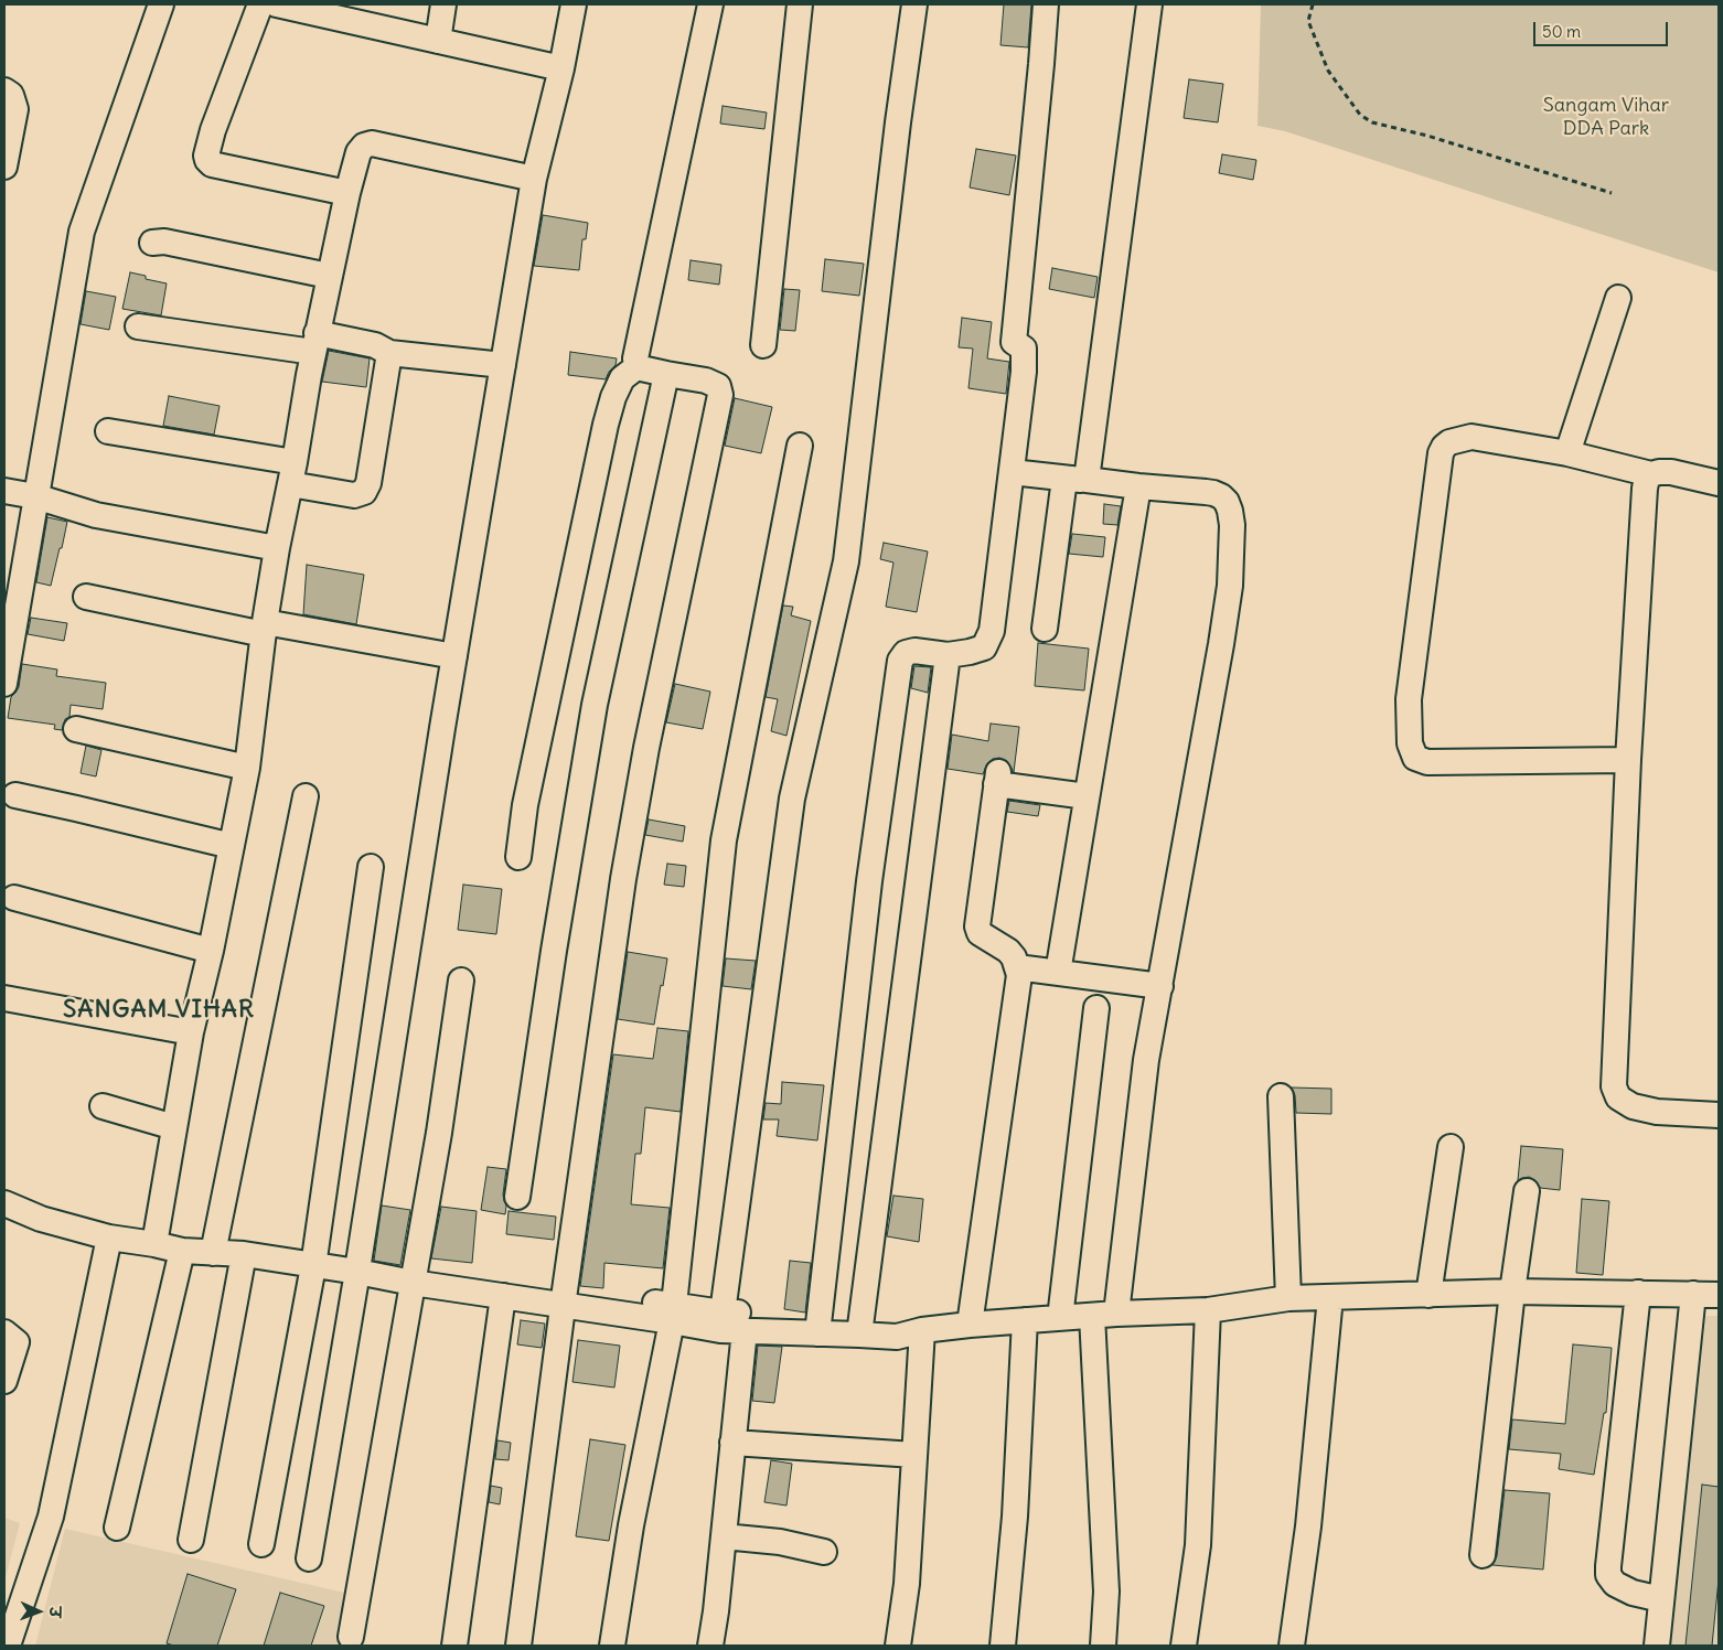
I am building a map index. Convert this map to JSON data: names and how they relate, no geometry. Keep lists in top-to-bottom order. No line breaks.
{"districts":["SANGAM VIHAR"],"parks":["Sangam Vihar DDA Park"],"scale_bar":"50 m","north":"right"}
